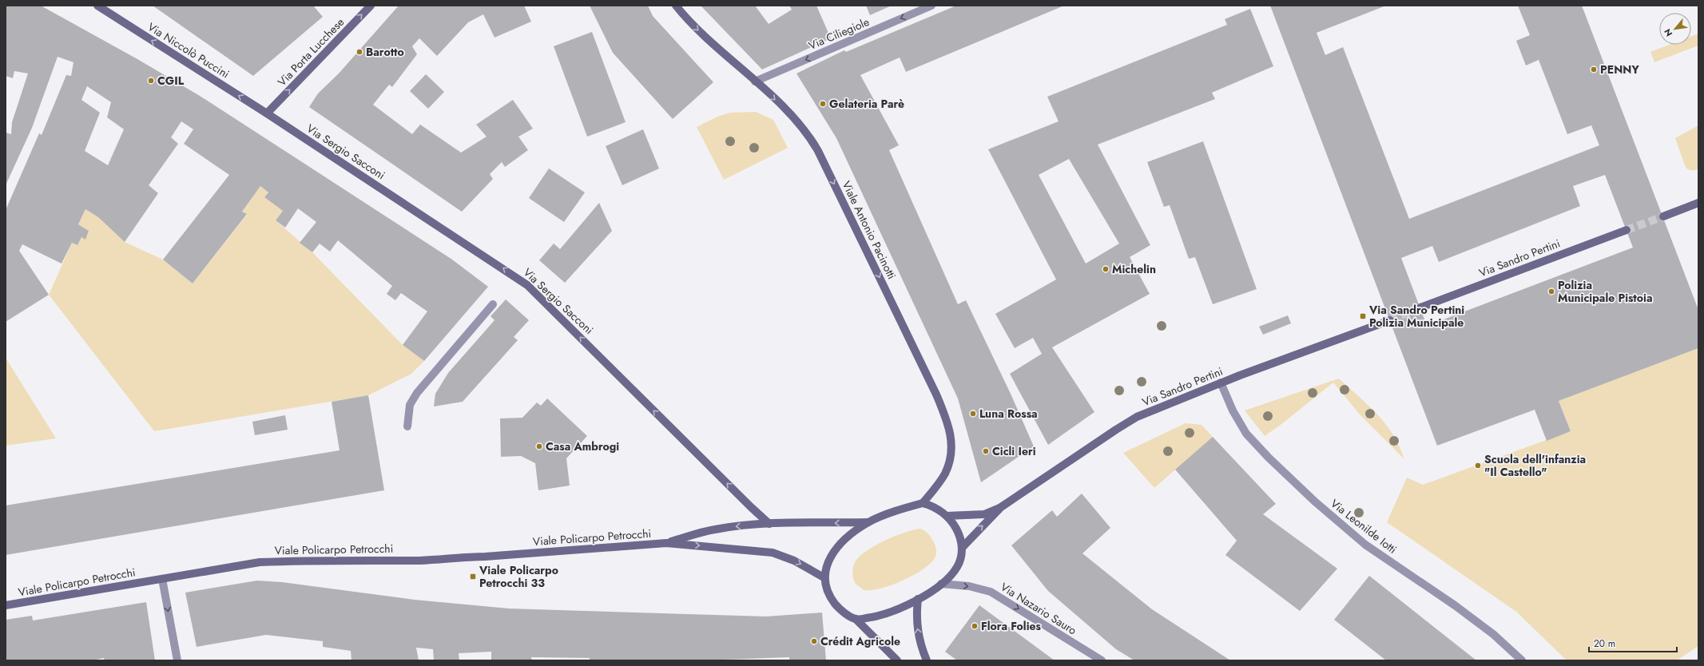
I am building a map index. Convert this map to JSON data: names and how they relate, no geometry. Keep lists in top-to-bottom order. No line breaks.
{"streets":{"street":["Via Ciliegiole","Via Niccolò Puccini","Via Porta Lucchese","Via Sergio Sacconi","Viale Antonio Pacinotti","Via Sandro Pertini","Via Leonilde Iotti","Viale Policarpo Petrocchi","Via Nazario Sauro"]},"crossings":[["Via Ciliegiole","Viale Antonio Pacinotti"],["Via Niccolò Puccini","Via Porta Lucchese"],["Via Niccolò Puccini","Via Sergio Sacconi"],["Via Porta Lucchese","Via Sergio Sacconi"],["Via Sergio Sacconi","Viale Policarpo Petrocchi"],["Via Sandro Pertini","Via Leonilde Iotti"]],"one_way":["Via Ciliegiole","Via Niccolò Puccini","Via Porta Lucchese","Via Sergio Sacconi","Viale Antonio Pacinotti","Via Nazario Sauro"],"places":{"other":["Barotto","PENNY","CGIL","Gelateria Parè","Michelin","Polizia Municipale Pistoia","Luna Rossa","Casa Ambrogi","Cicli Ieri","Scuola dell'infanzia \"Il Castello\"","Flora Folies","Crédit Agricole"],"transit":["Via Sandro Pertini Polizia Municipale","Viale Policarpo Petrocchi 33"]},"scale_bar":"20 m","north":"bottom left"}
